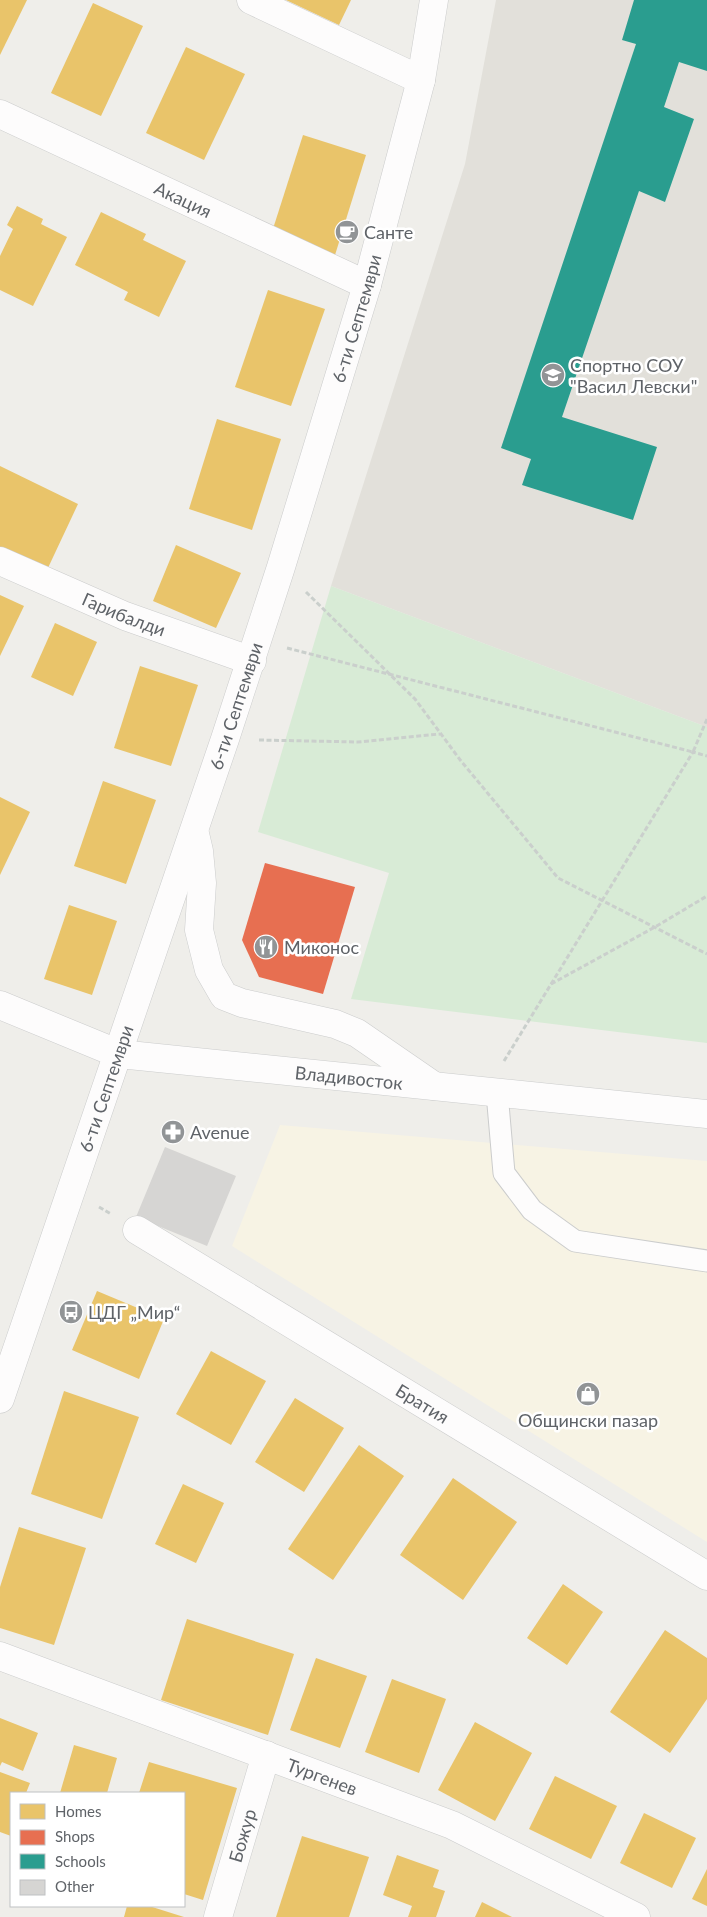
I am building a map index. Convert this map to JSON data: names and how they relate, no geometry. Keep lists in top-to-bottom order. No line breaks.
{"streets":{"street":["Акация","6-ти Септември","Гарибалди","Владивосток","Братия","Тургенев","Божур"]},"crossings":[["Акация","6-ти Септември"],["6-ти Септември","Гарибалди"],["6-ти Септември","Владивосток"],["Тургенев","Божур"]],"places":{"cafe":["Санте"],"school or university":["Спортно СОУ \"Васил Левски\""],"restaurant":["Миконос"],"pharmacy":["Avenue"],"bus stop":["ЦДГ „Мир“"],"shop":["Общински пазар"]},"legend":["Homes","Shops","Schools","Other"]}
